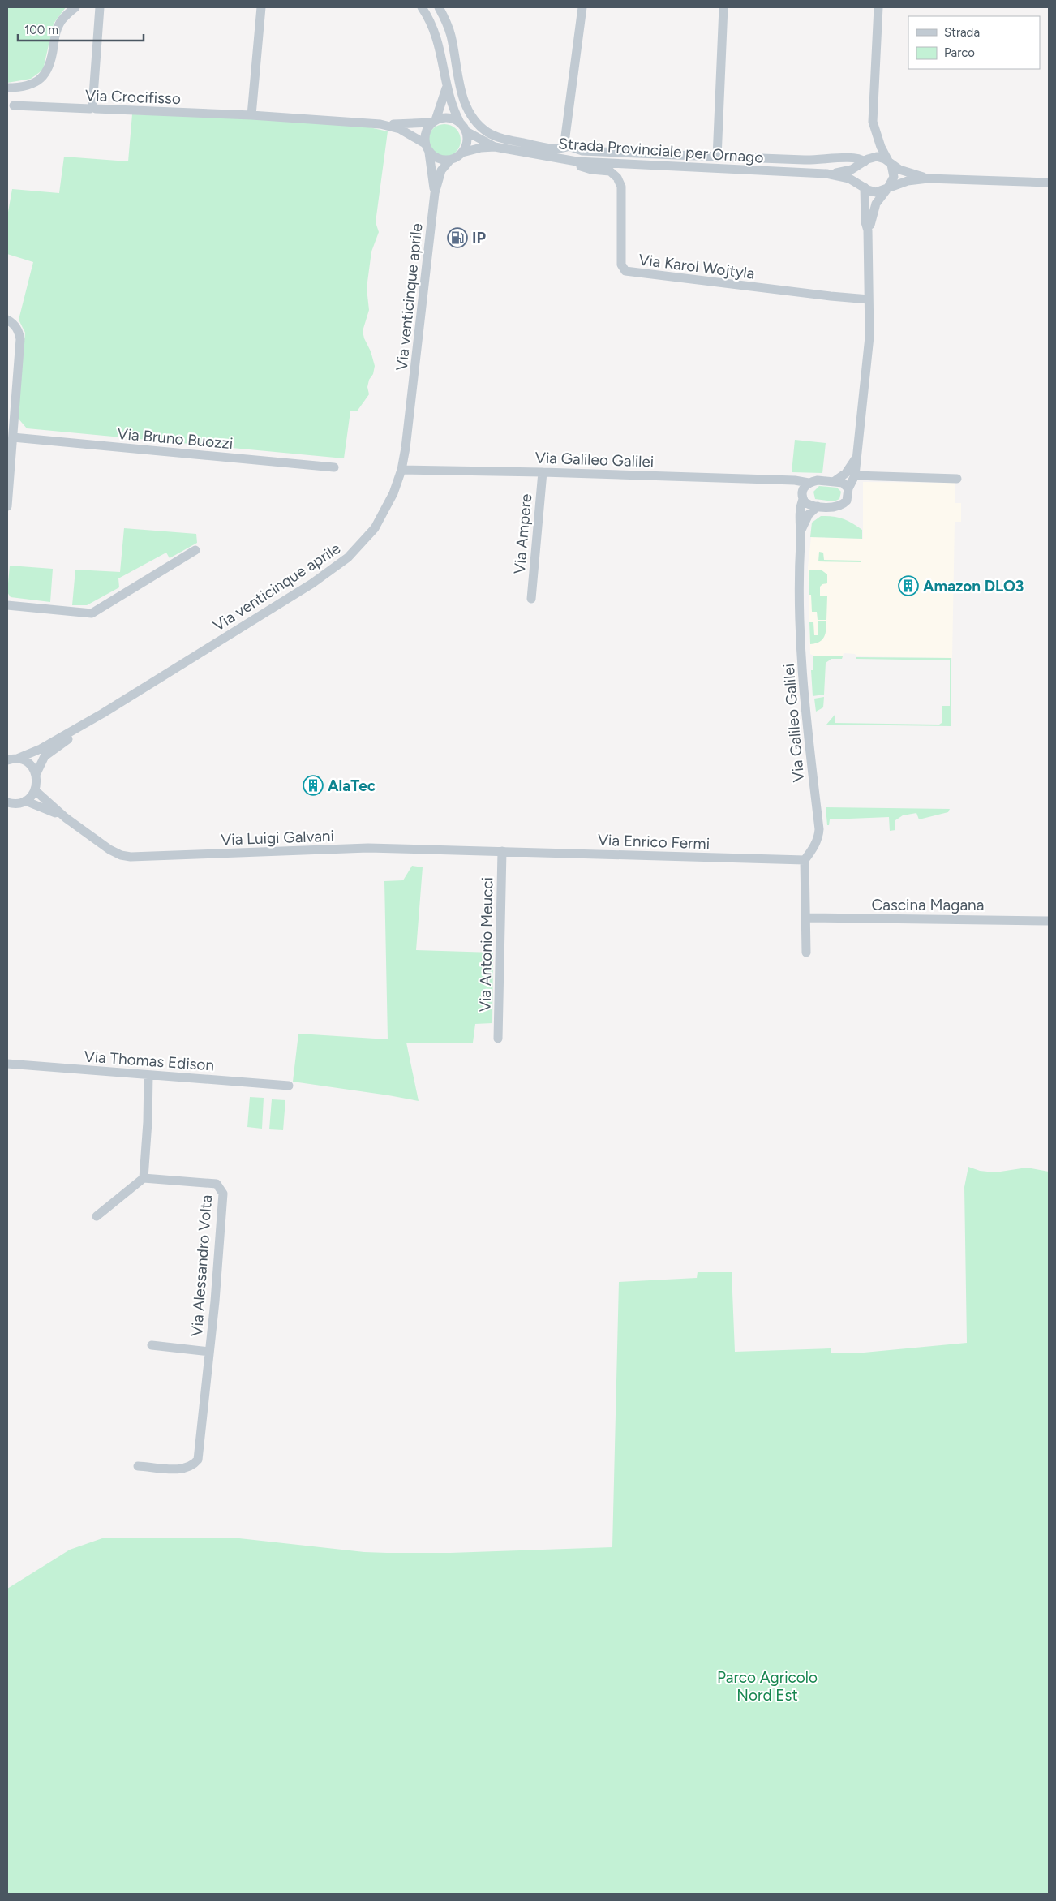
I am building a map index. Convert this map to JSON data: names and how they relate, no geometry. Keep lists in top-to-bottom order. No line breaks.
{"streets":{"street":["Via Crocifisso","Strada Provinciale per Ornago","Via Karol Wojtyla","Via venticinque aprile","Via Bruno Buozzi","Via Galileo Galilei","Via Ampere","Via Luigi Galvani","Via Enrico Fermi","Cascina Magana","Via Antonio Meucci","Via Thomas Edison","Via Alessandro Volta"]},"crossings":[["Strada Provinciale per Ornago","Via Karol Wojtyla"],["Strada Provinciale per Ornago","Via venticinque aprile"],["Via venticinque aprile","Via Galileo Galilei"],["Via Galileo Galilei","Via Ampere"],["Via Galileo Galilei","Via Enrico Fermi"],["Via Luigi Galvani","Via Enrico Fermi"],["Via Luigi Galvani","Via Antonio Meucci"],["Via Enrico Fermi","Via Antonio Meucci"]],"parks":["Parco Agricolo Nord Est"],"places":{"fuel station":["IP"],"building":["Amazon DLO3","AlaTec"]},"legend":["Strada","Parco"],"scale_bar":"100 m"}
